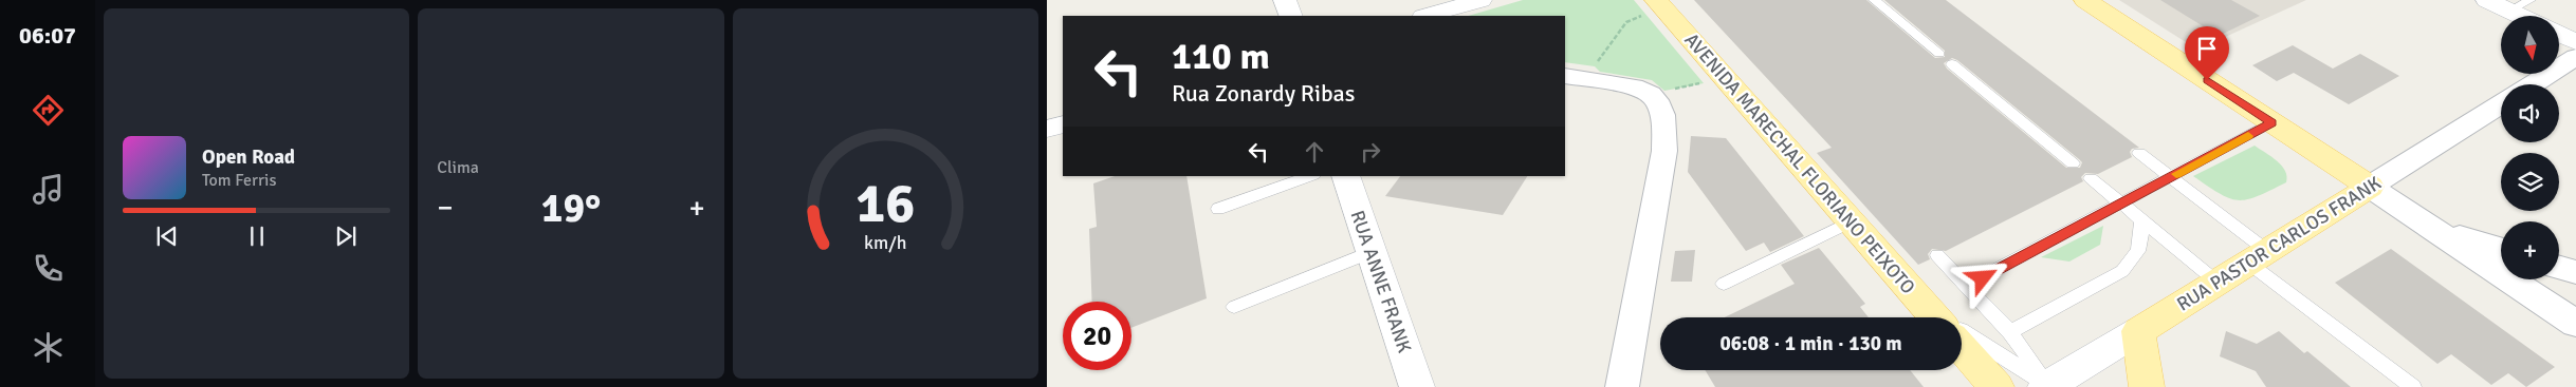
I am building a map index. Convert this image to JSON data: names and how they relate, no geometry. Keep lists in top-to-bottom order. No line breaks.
{"streets":{"main road":["AVENIDA MARECHAL FLORIANO PEIXOTO","RUA PASTOR CARLOS FRANK","RUA ANNE FRANK"]},"north":"bottom","page":{"tabs":"06:07","tile":"Clima","map_buttons":"+","turn":["110 m","Rua Zonardy Ribas"],"song":["Open Road","Tom Ferris"],"heat":["−","19°","+"],"limit":"20","trip":"06:08 · 1 min · 130 m","gauge":["16","km/h"]}}
